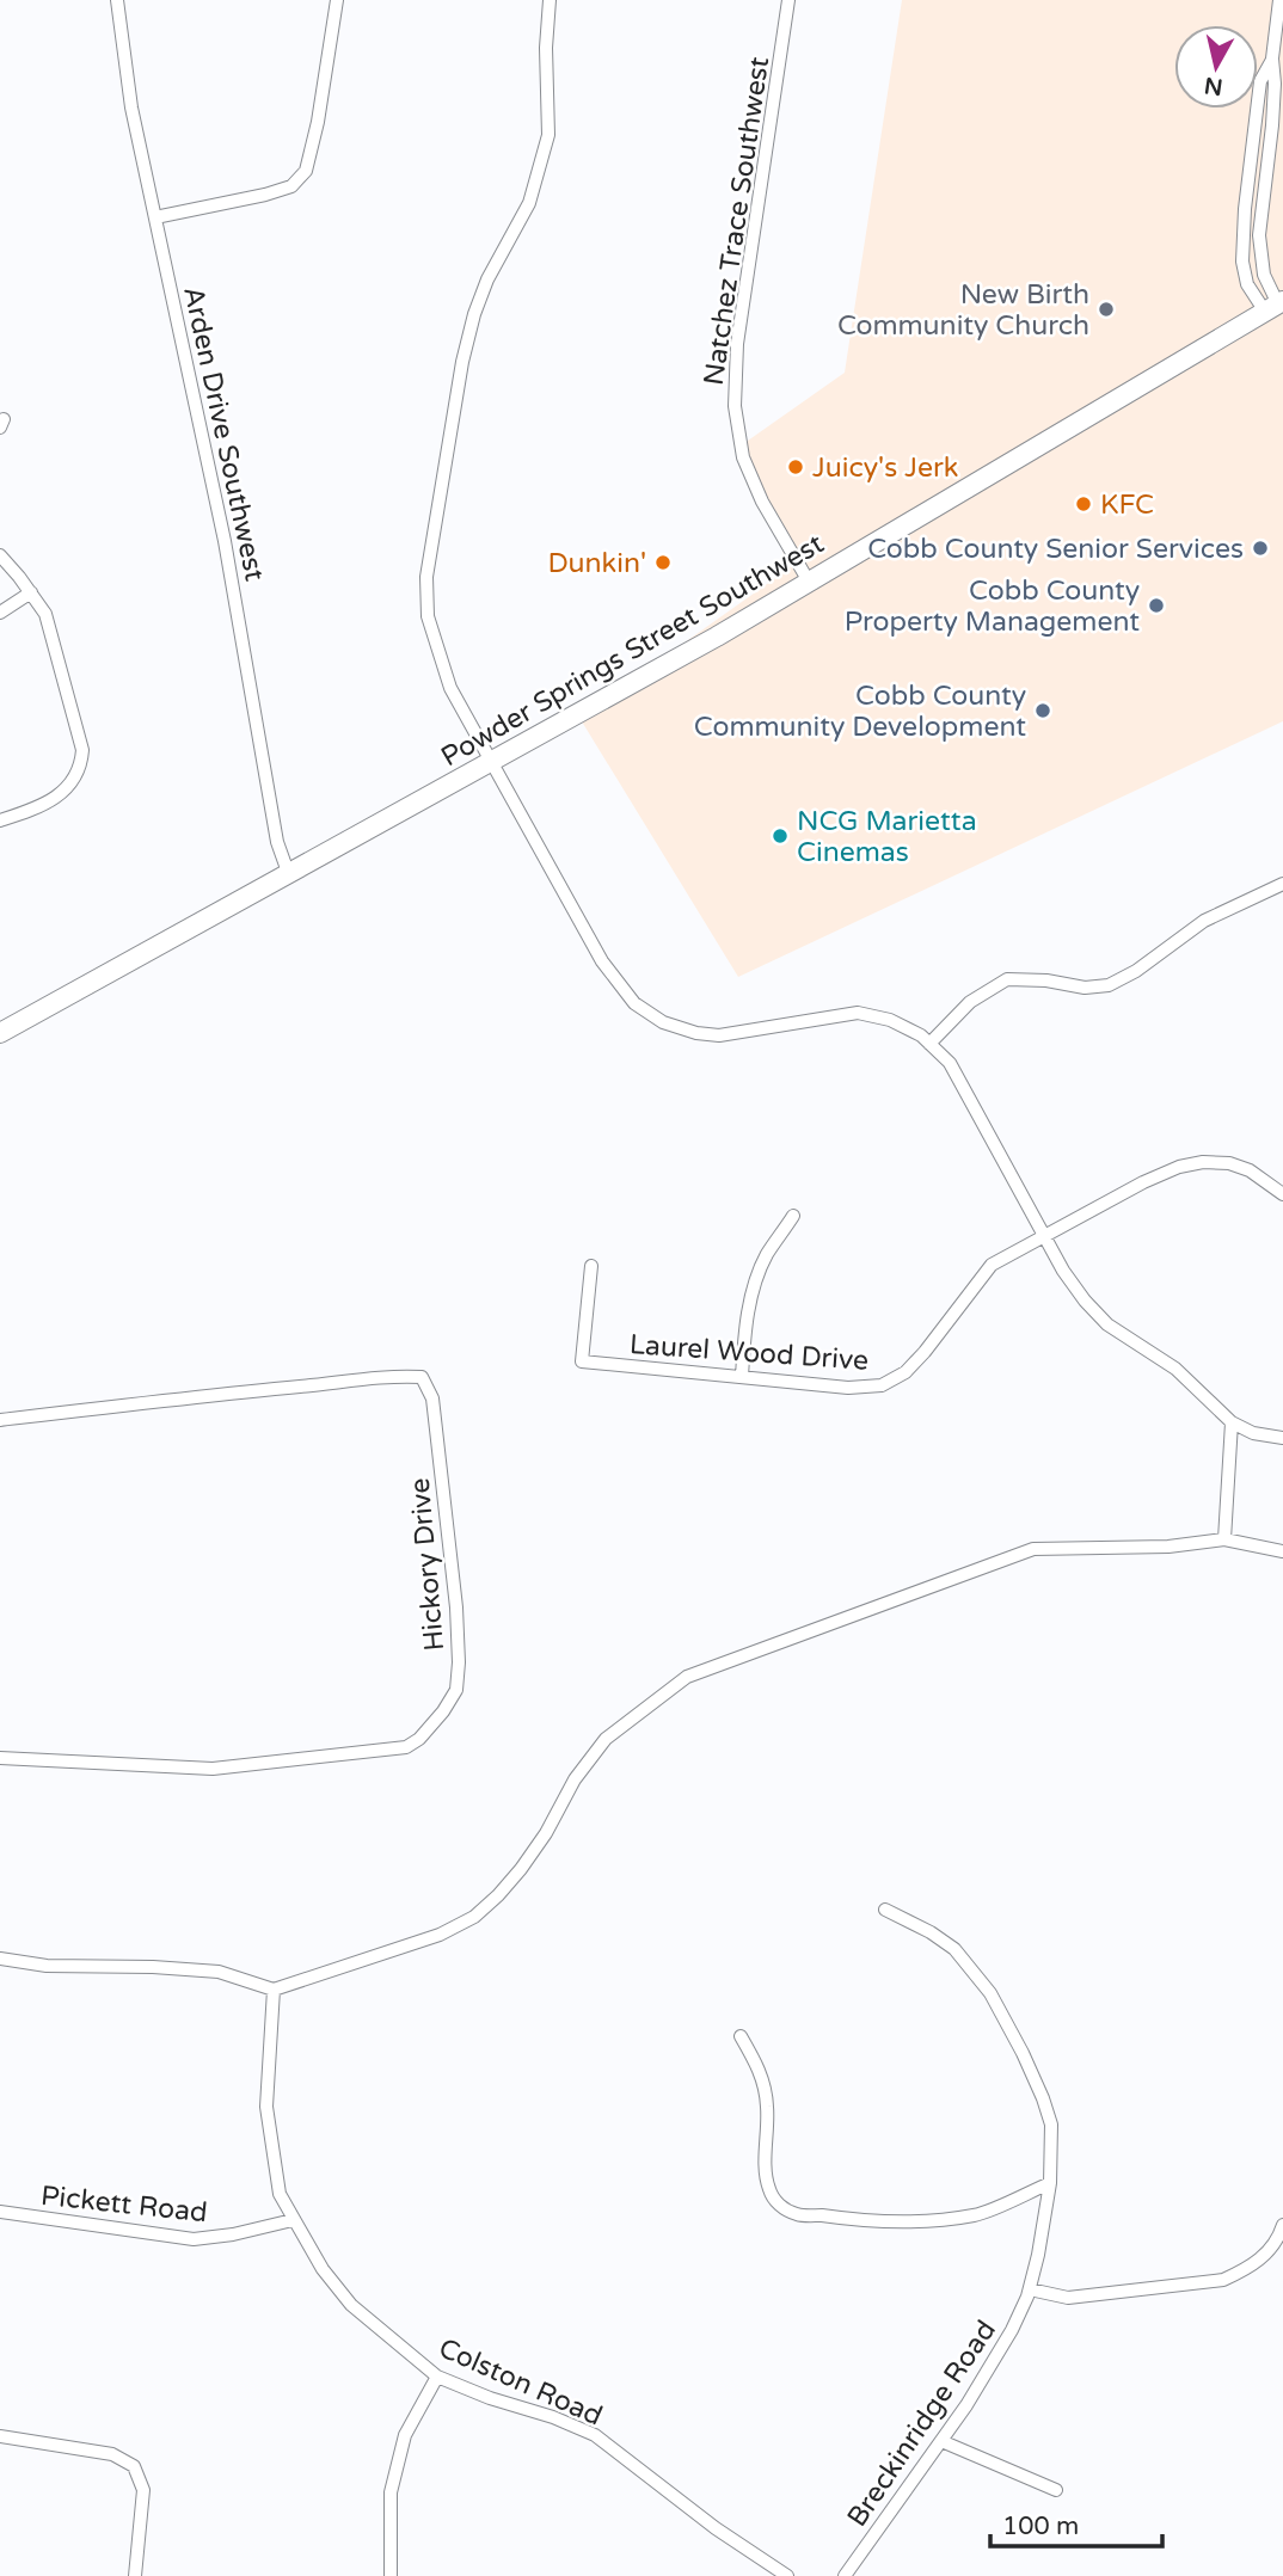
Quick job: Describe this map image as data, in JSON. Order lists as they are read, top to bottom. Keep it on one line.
{"streets":{"main road":["Powder Springs Street Southwest"],"street":["Natchez Trace Southwest","Arden Drive Southwest","Laurel Wood Drive","Hickory Drive","Pickett Road","Colston Road","Breckinridge Road"]},"crossings":[["Natchez Trace Southwest","Powder Springs Street Southwest"],["Arden Drive Southwest","Powder Springs Street Southwest"],["Pickett Road","Colston Road"]],"places":["New Birth Community Church","Juicy's Jerk","KFC","Cobb County Senior Services","Dunkin'","Cobb County Property Management","Cobb County Community Development","NCG Marietta Cinemas"],"scale_bar":"100 m","north":"bottom"}
